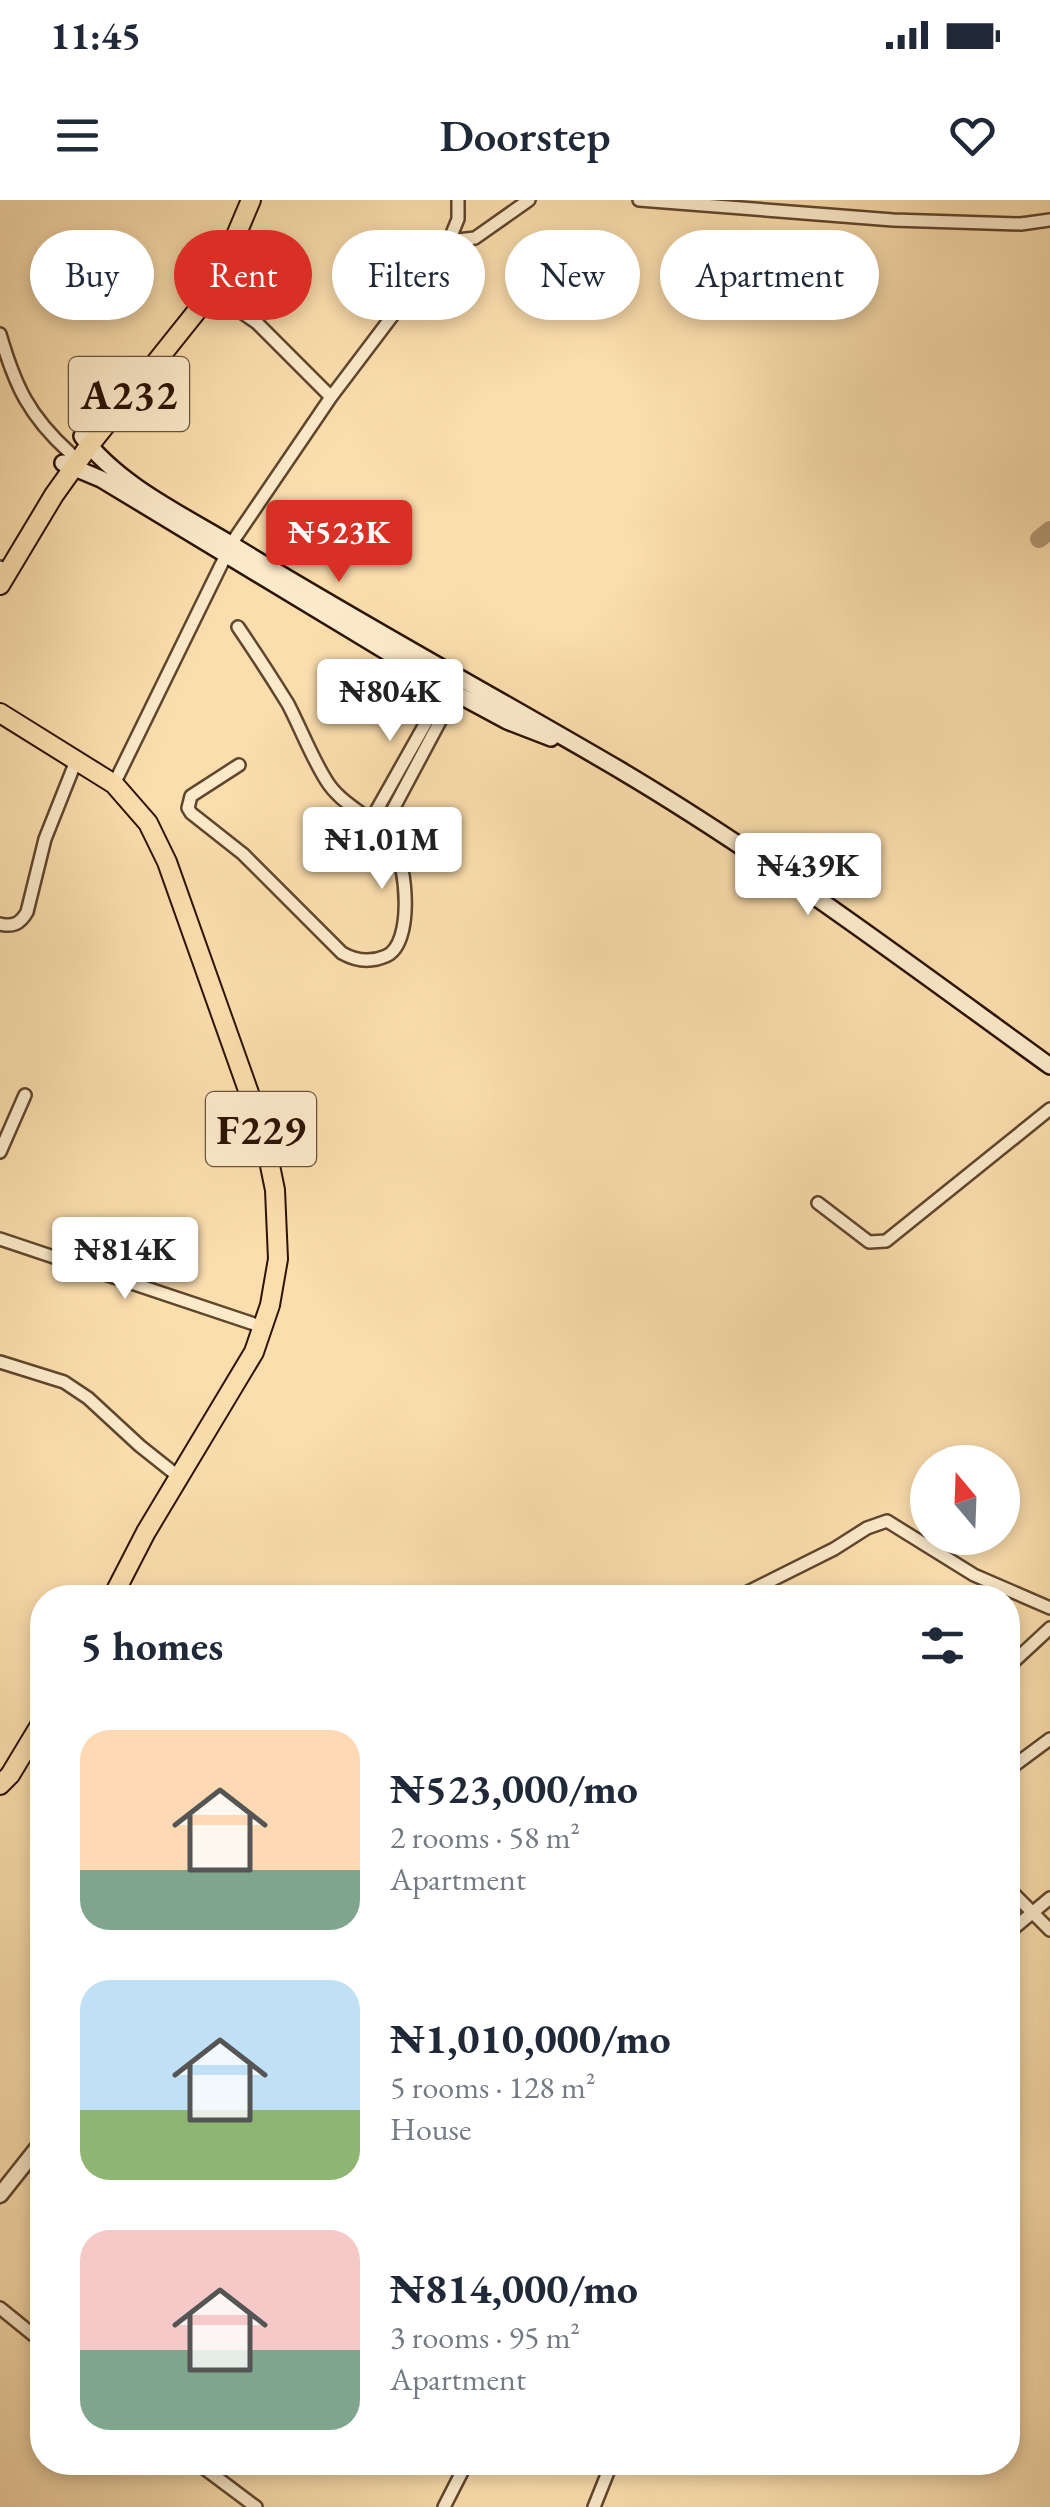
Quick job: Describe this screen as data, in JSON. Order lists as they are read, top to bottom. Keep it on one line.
{"streets":{"main road":["A232","F229"]},"north":"top","page":{"status":"11:45","header":"Doorstep","chip":["Buy","Rent","Filters","New","Apartment"],"price":["₦523K","₦804K","₦1.01M","₦439K","₦814K"],"heading":"5 homes","list":[{"name":"₦523,000/mo","note":"2 rooms · 58 m² · Apartment"},{"name":"₦1,010,000/mo","note":"5 rooms · 128 m² · House"},{"name":"₦814,000/mo","note":"3 rooms · 95 m² · Apartment"}]}}
